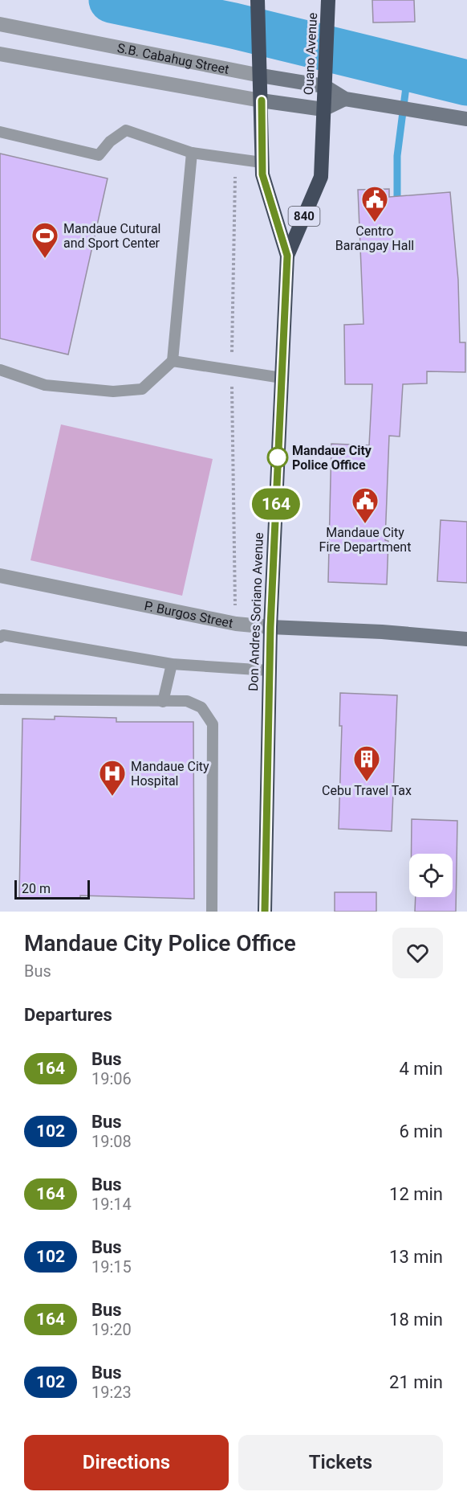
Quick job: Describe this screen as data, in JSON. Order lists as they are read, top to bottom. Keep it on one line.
{"streets":{"highway":["Ouano Avenue","840","Don Andres Soriano Avenue"],"street":["S.B. Cabahug Street","P. Burgos Street"]},"crossings":[["Ouano Avenue","S.B. Cabahug Street"],["Ouano Avenue","Don Andres Soriano Avenue"],["S.B. Cabahug Street","840"],["S.B. Cabahug Street","Don Andres Soriano Avenue"],["840","Don Andres Soriano Avenue"],["Don Andres Soriano Avenue","P. Burgos Street"]],"places":{"public building":["Centro Barangay Hall","Mandaue City Fire Department"],"sports":["Mandaue Cutural and Sport Center"],"other":["Mandaue City Police Office"],"building":["Cebu Travel Tax"],"hospital":["Mandaue City Hospital"]},"lines":["bus line 164"],"scale_bar":"20 m","page":{"on_map":"164","scale":"20 m","heading":[["Mandaue City Police Office","Bus"],"Departures"],"list":[{"mark":"164","name":"Bus","note":"19:06","value":"4 min"},{"mark":"102","name":"Bus","note":"19:08","value":"6 min"},{"mark":"164","name":"Bus","note":"19:14","value":"12 min"},{"mark":"102","name":"Bus","note":"19:15","value":"13 min"},{"mark":"164","name":"Bus","note":"19:20","value":"18 min"},{"mark":"102","name":"Bus","note":"19:23","value":"21 min"}],"buttons":["Directions","Tickets"]}}
